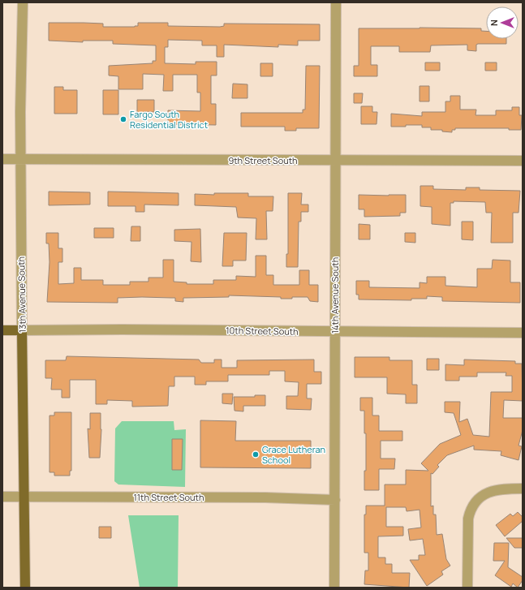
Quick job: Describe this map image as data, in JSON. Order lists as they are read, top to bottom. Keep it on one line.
{"streets":{"main road":["13th Avenue South","10th Street South"],"street":["9th Street South","14th Avenue South","11th Street South"]},"crossings":[["9th Street South","13th Avenue South"],["9th Street South","14th Avenue South"],["13th Avenue South","10th Street South"],["13th Avenue South","11th Street South"],["14th Avenue South","10th Street South"],["14th Avenue South","11th Street South"]],"places":["Fargo South Residential District","Grace Lutheran School"],"north":"left"}
